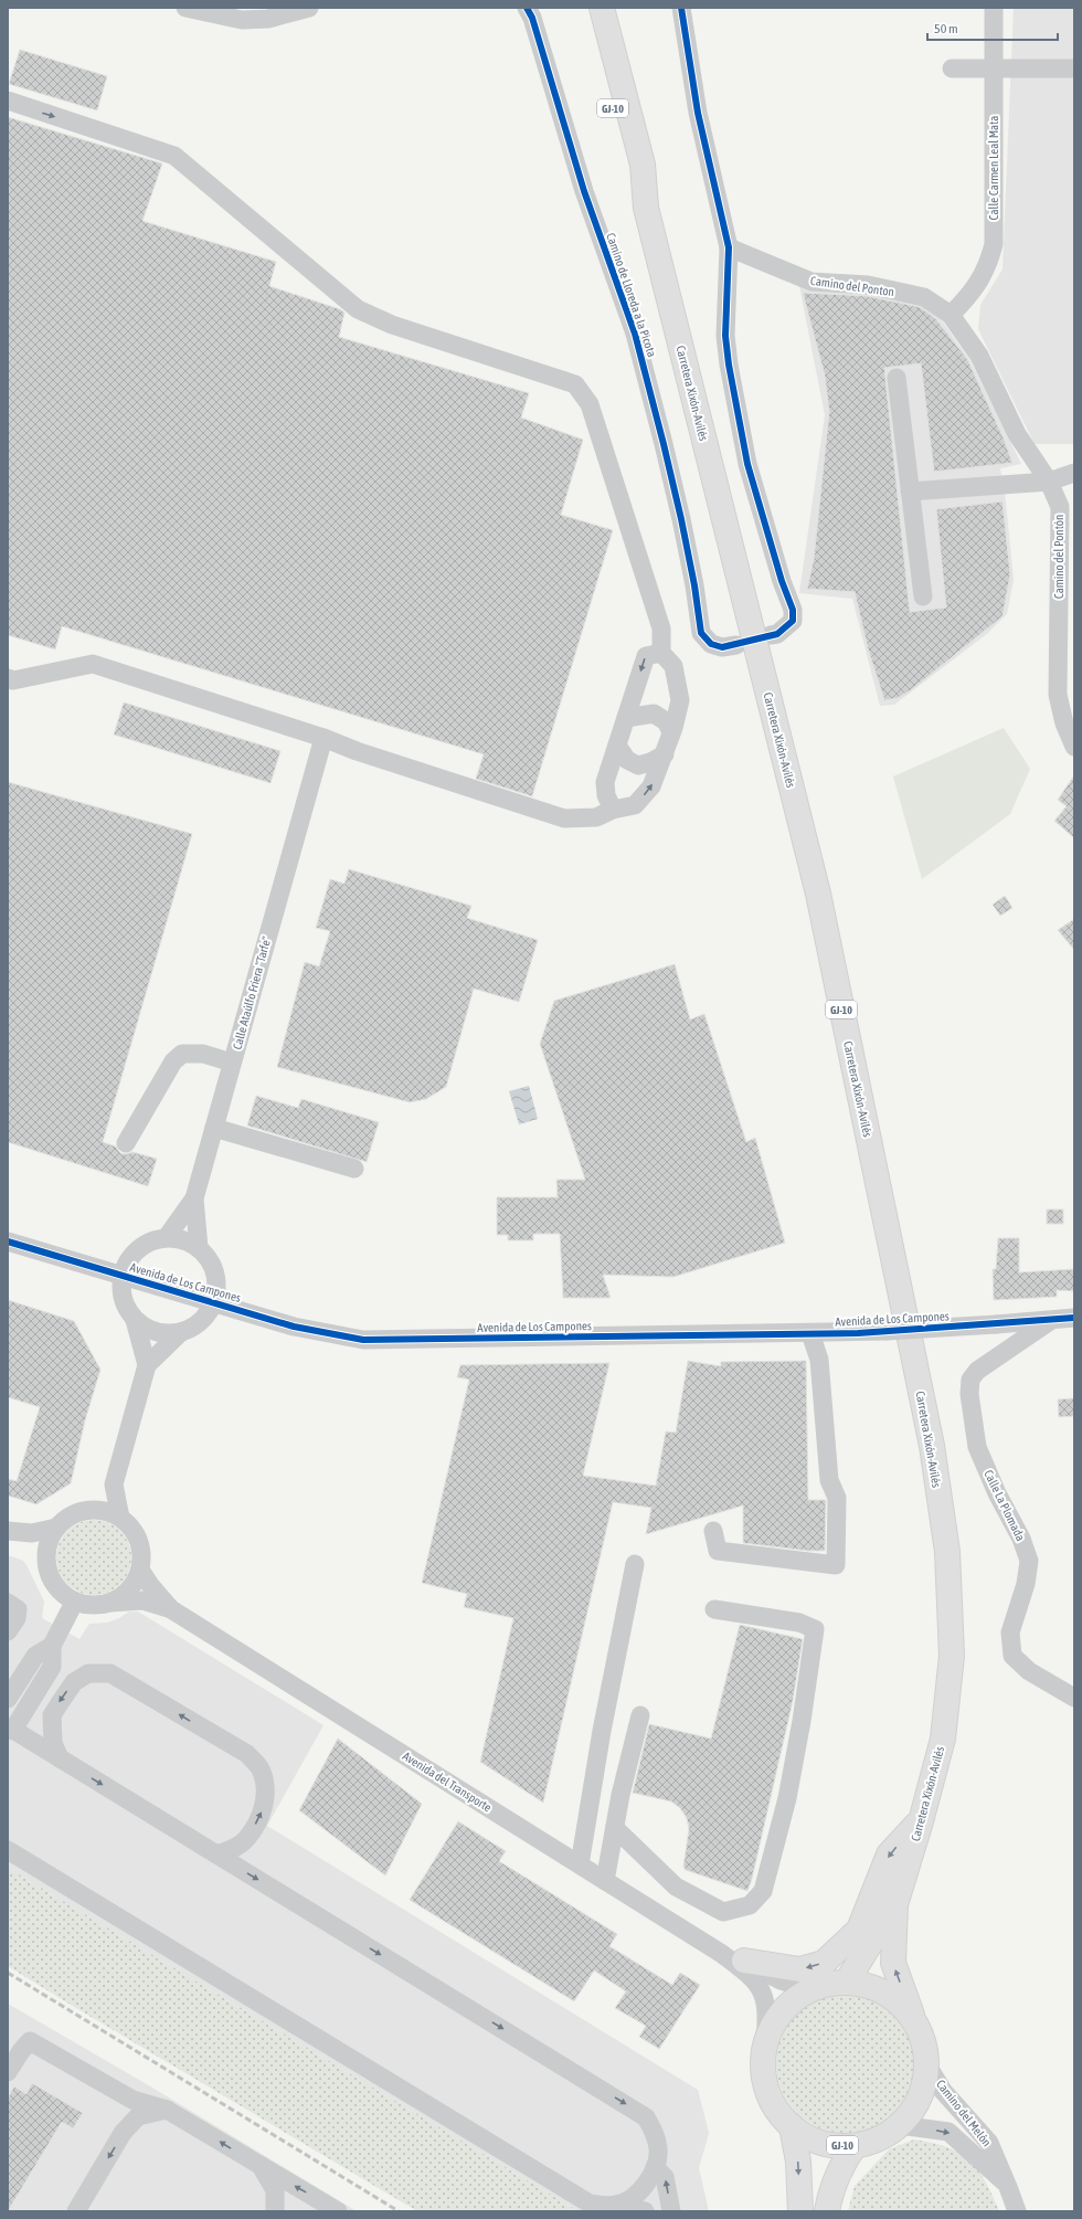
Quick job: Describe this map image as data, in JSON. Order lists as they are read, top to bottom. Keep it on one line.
{"streets":{"highway":["GJ-10","Carretera Xixón-Avilés"],"street":["Calle Carmen Leal Mata","Camino del Ponton","Camino de Lloreda a la Picota","Camino del Pontón","Calle Ataúlfo Friera \"Tarfe\"","Avenida de Los Campones","Calle La Plomada","Avenida del Transporte","Camino del Melón"]},"crossings":[["GJ-10","Carretera Xixón-Avilés"],["GJ-10","Camino del Melón"],["Calle Carmen Leal Mata","Camino del Ponton"],["Calle Carmen Leal Mata","Camino del Pontón"],["Camino del Ponton","Camino del Pontón"],["Avenida de Los Campones","Calle La Plomada"]],"one_way":["Camino del Melón"],"scale_bar":"50 m"}
